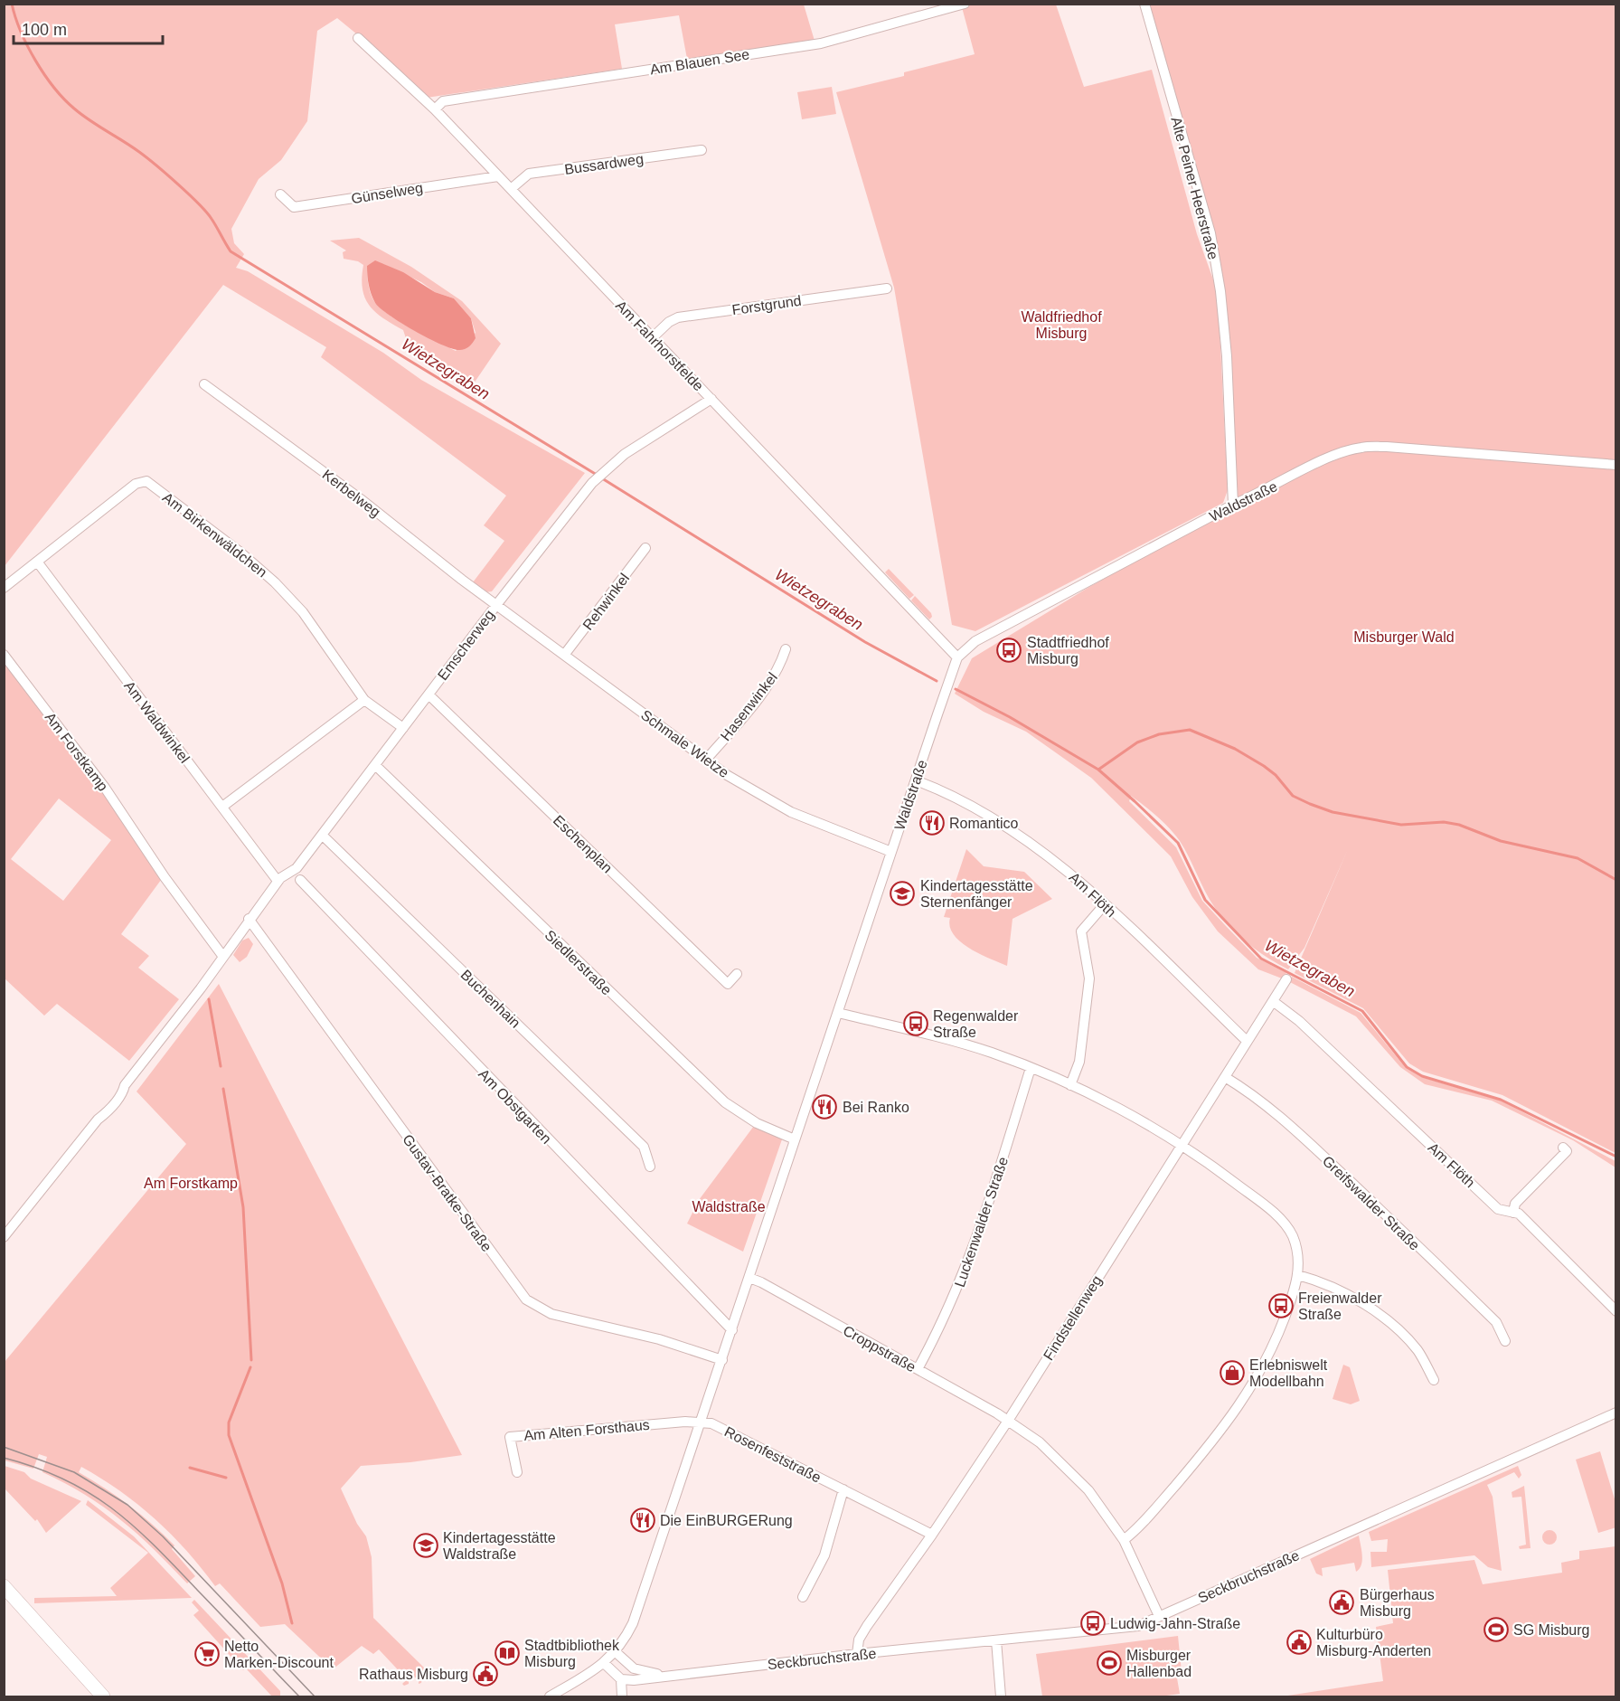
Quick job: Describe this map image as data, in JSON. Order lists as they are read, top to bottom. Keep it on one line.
{"streets":{"street":["Am Blauen See","Bussardweg","Alte Peiner Heerstraße","Günselweg","Forstgrund","Am Fahrhorstfelde","Kerbelweg","Waldstraße","Am Birkenwäldchen","Rehwinkel","Emscherweg","Hasenwinkel","Am Waldwinkel","Schmale Wietze","Am Forstkamp","Eschenplan","Am Flöth","Siedlerstraße","Buchenhain","Am Obstgarten","Gustav-Bratke-Straße","Greifswalder Straße","Luckenwalder Straße","Findstellenweg","Croppstraße","Am Alten Forsthaus","Rosenfeststraße","Seckbruchstraße"]},"crossings":[["Am Blauen See","Am Fahrhorstfelde"],["Bussardweg","Am Fahrhorstfelde"],["Alte Peiner Heerstraße","Waldstraße"],["Günselweg","Am Fahrhorstfelde"],["Forstgrund","Am Fahrhorstfelde"],["Am Fahrhorstfelde","Waldstraße"],["Am Fahrhorstfelde","Emscherweg"],["Kerbelweg","Emscherweg"],["Kerbelweg","Schmale Wietze"],["Waldstraße","Schmale Wietze"],["Waldstraße","Am Flöth"],["Waldstraße","Siedlerstraße"],["Waldstraße","Am Obstgarten"],["Waldstraße","Gustav-Bratke-Straße"],["Waldstraße","Croppstraße"],["Waldstraße","Am Alten Forsthaus"],["Waldstraße","Rosenfeststraße"],["Waldstraße","Seckbruchstraße"],["Am Birkenwäldchen","Emscherweg"],["Am Birkenwäldchen","Am Waldwinkel"],["Rehwinkel","Schmale Wietze"],["Emscherweg","Am Waldwinkel"],["Emscherweg","Schmale Wietze"],["Emscherweg","Eschenplan"],["Emscherweg","Siedlerstraße"],["Emscherweg","Buchenhain"],["Emscherweg","Gustav-Bratke-Straße"],["Hasenwinkel","Schmale Wietze"],["Am Flöth","Findstellenweg"],["Greifswalder Straße","Findstellenweg"],["Luckenwalder Straße","Croppstraße"],["Findstellenweg","Croppstraße"],["Findstellenweg","Rosenfeststraße"],["Findstellenweg","Seckbruchstraße"],["Croppstraße","Seckbruchstraße"],["Am Alten Forsthaus","Rosenfeststraße"]],"water":["Wietzegraben"],"parks":["Waldfriedhof Misburg","Misburger Wald","Am Forstkamp","Waldstraße"],"places":{"bus stop":["Stadtfriedhof Misburg","Regenwalder Straße","Freienwalder Straße","Ludwig-Jahn-Straße"],"restaurant":["Romantico","Bei Ranko","Die EinBURGERung"],"school or university":["Kindertagesstätte Sternenfänger","Kindertagesstätte Waldstraße"],"shop":["Erlebniswelt Modellbahn"],"public building":["Bürgerhaus Misburg","Kulturbüro Misburg-Anderten","Rathaus Misburg"],"sports":["SG Misburg","Misburger Hallenbad"],"library":["Stadtbibliothek Misburg"],"supermarket":["Netto Marken-Discount"]},"scale_bar":"100 m"}
